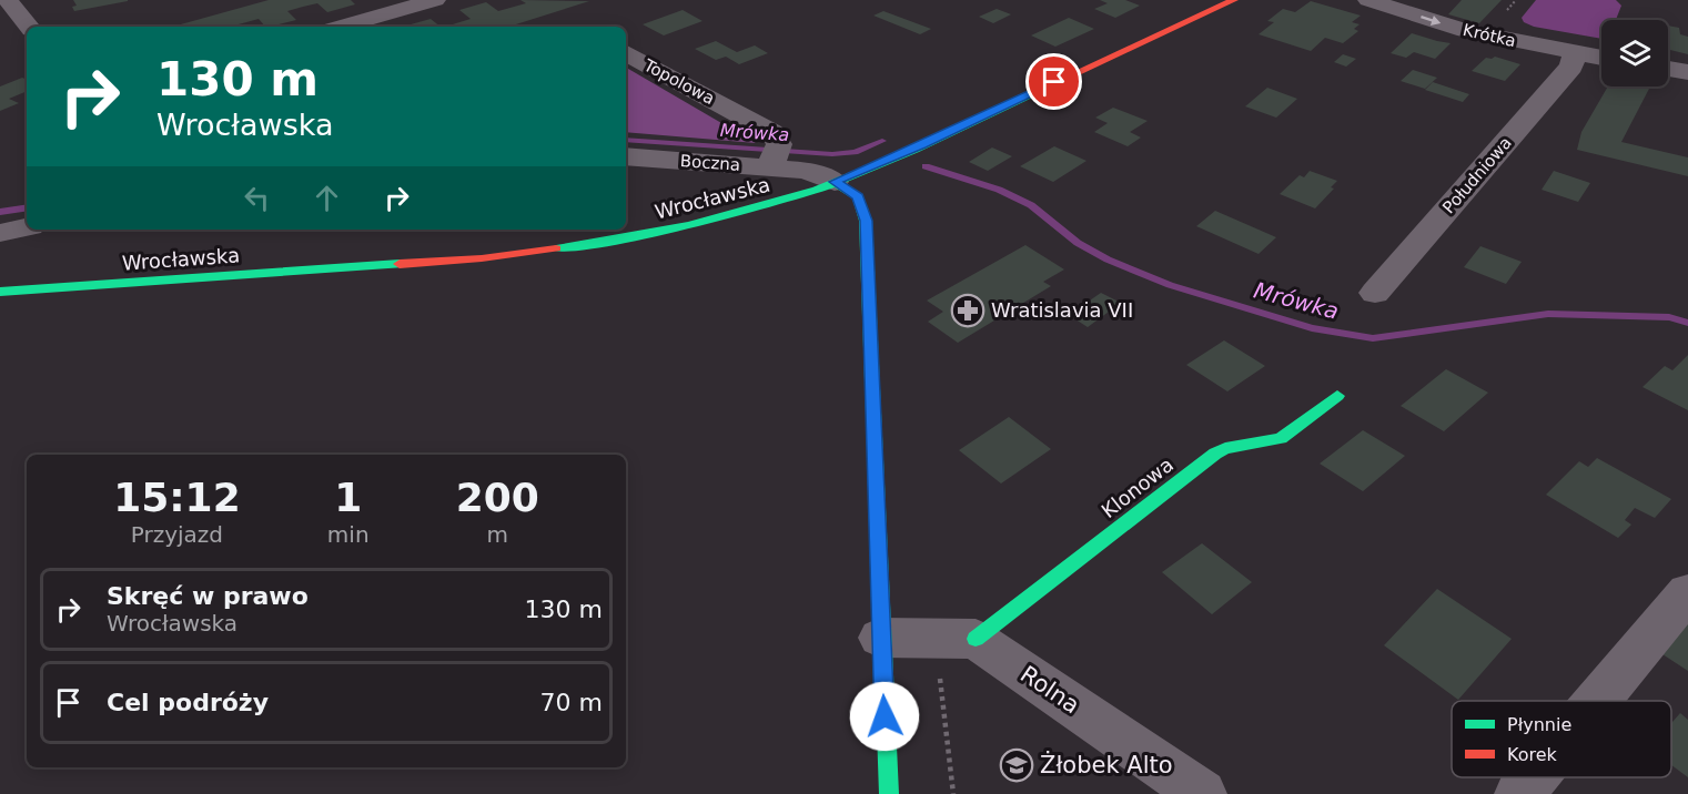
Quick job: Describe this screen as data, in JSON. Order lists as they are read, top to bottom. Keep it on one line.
{"streets":{"street":["Krótka","Topolowa","Boczna","Południowa","Wrocławska","Klonowa","Rolna"]},"crossings":[["Krótka","Południowa"],["Topolowa","Boczna"],["Boczna","Wrocławska"],["Klonowa","Rolna"]],"one_way":["Krótka"],"water":["Mrówka"],"places":{"pharmacy":["Wratislavia VII"],"school or university":["Żłobek Alto"]},"legend":["Płynnie","Korek"],"page":{"turn":["130 m","Wrocławska"],"eta":["15:12","Przyjazd","1","min","200","m"],"list":[{"name":"Skręć w prawo","note":"Wrocławska","value":"130 m"},{"name":"Cel podróży","value":"70 m"}]}}
